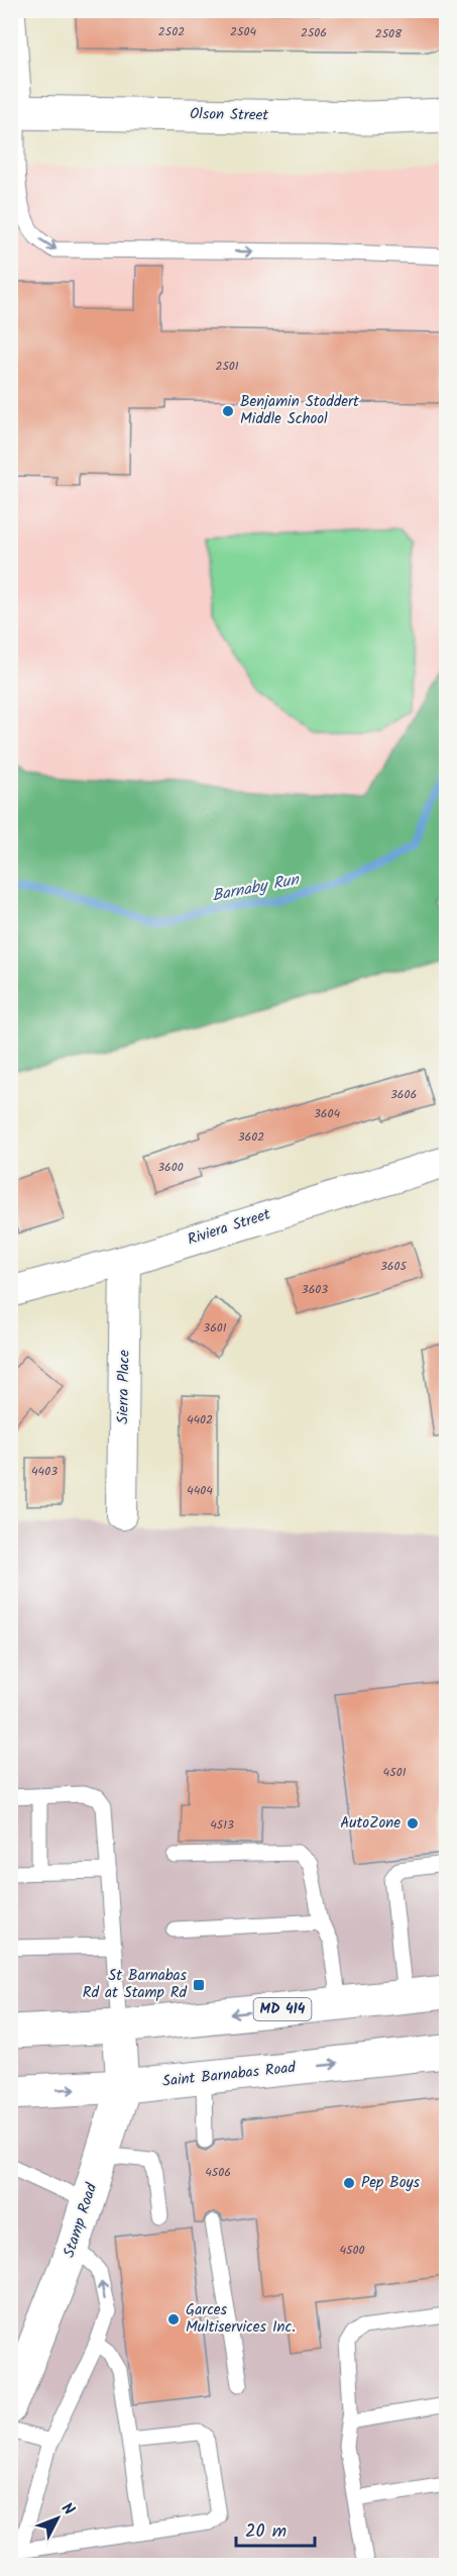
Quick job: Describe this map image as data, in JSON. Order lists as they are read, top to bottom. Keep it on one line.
{"streets":{"main road":["Olson Street","MD 414","Saint Barnabas Road","Stamp Road"],"street":["Riviera Street","Sierra Place"]},"crossings":[["Riviera Street","Sierra Place"],["MD 414","Stamp Road"],["Saint Barnabas Road","Stamp Road"]],"water":["Barnaby Run"],"places":{"other":["Benjamin Stoddert Middle School","AutoZone","Pep Boys","Garces Multiservices Inc."],"transit":["St Barnabas Rd at Stamp Rd"]},"house_numbers":["2502","2504","2506","2508","2501","3606","3604","3602","3600","3605","3603","3601","4402","4403","4404","4501","4513","4506","4500"],"scale_bar":"20 m","north":"top right"}
